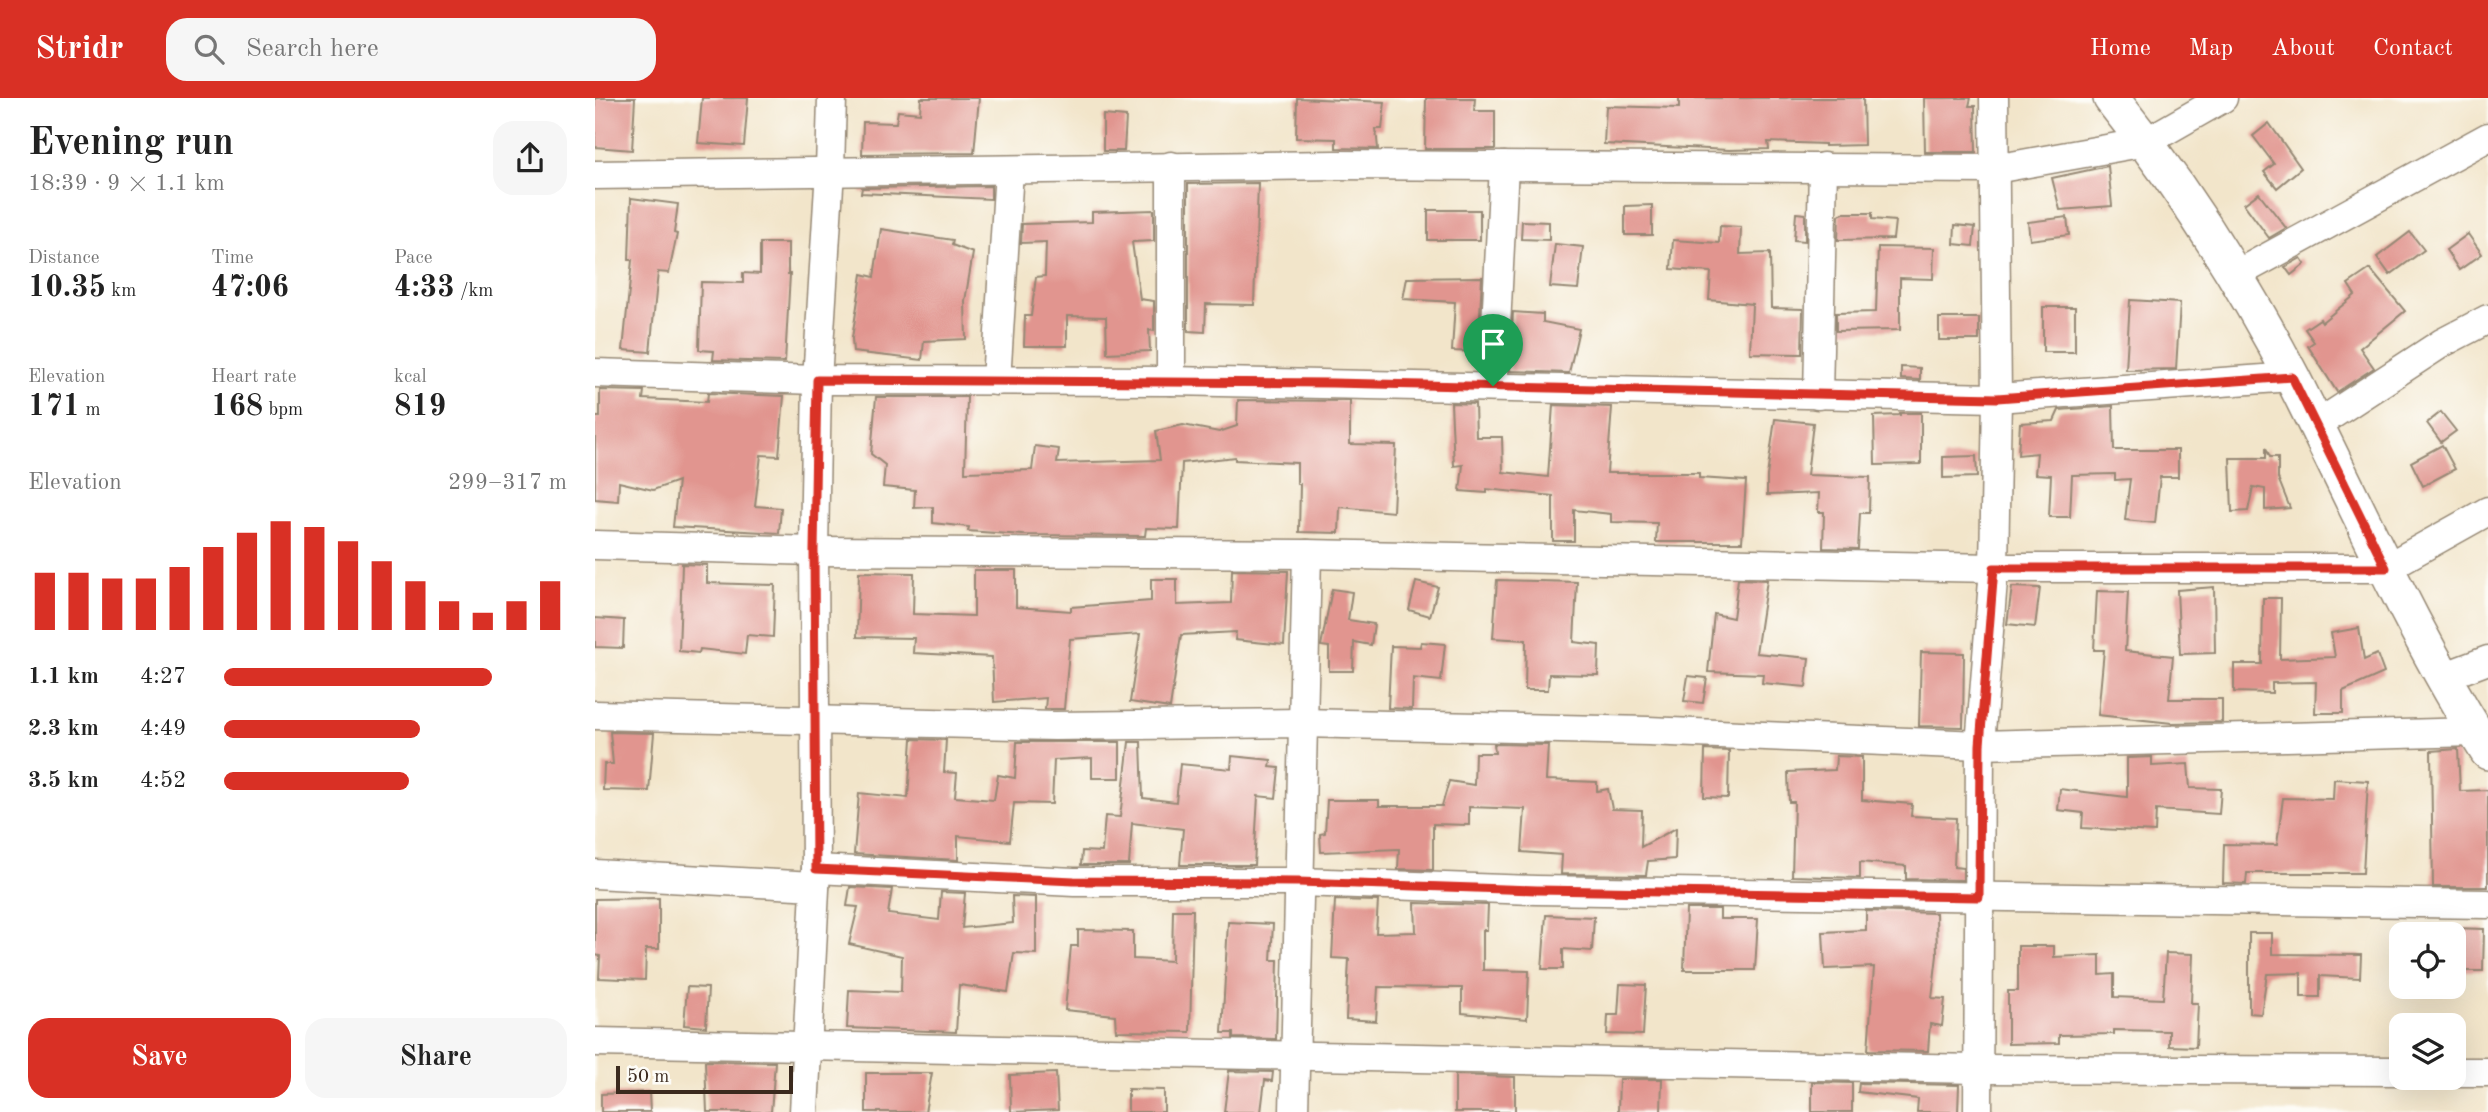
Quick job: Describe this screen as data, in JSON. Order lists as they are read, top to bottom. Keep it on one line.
{"scale_bar":"50 m","page":{"header":"Stridr","search":"Search here","nav":["Home","Map","About","Contact"],"heading":["Evening run","18:39 · 9 × 1.1 km"],"stats":[["Distance","10.35 km"],["Time","47:06"],["Pace","4:33 /km"],["Elevation","171 m"],["Heart rate","168 bpm"],["kcal","819"]],"chart":["Elevation","299–317 m"],"list":[{"name":"1.1 km","note":"4:27"},{"name":"2.3 km","note":"4:49"},{"name":"3.5 km","note":"4:52"}],"buttons":["Save","Share"],"scale":"50 m"}}
